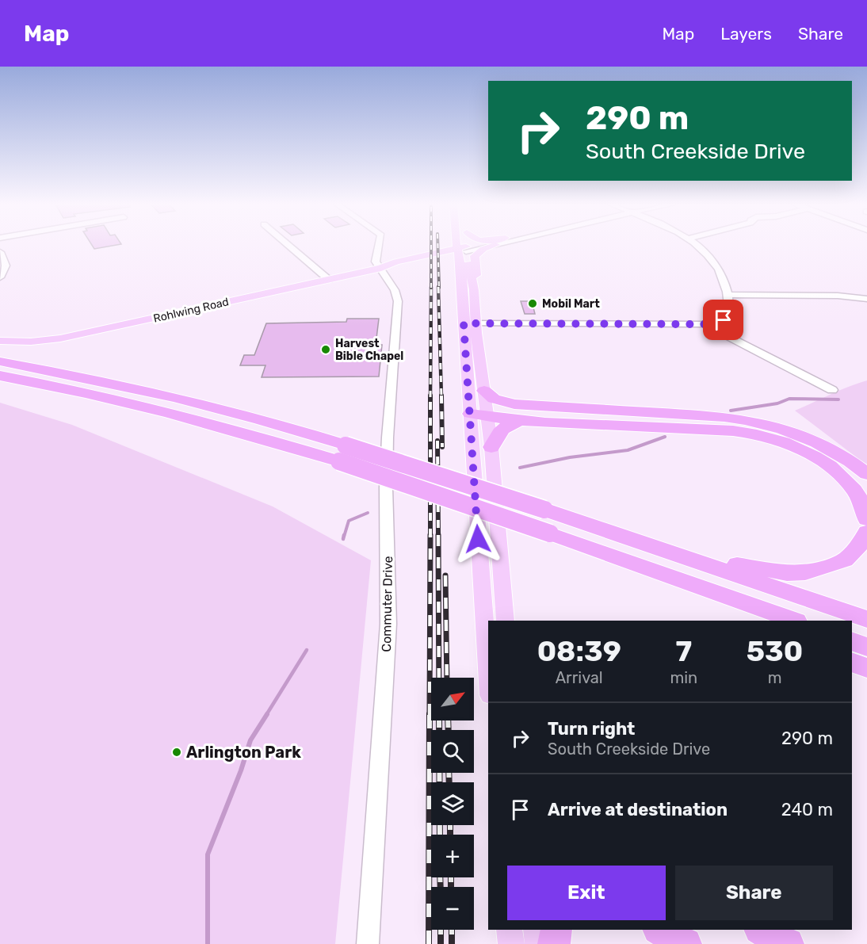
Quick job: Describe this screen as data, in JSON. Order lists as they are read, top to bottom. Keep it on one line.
{"streets":{"main road":["Rohlwing Road"],"street":["Commuter Drive"]},"crossings":[["Rohlwing Road","Commuter Drive"]],"places":["Mobil Mart","Harvest Bible Chapel","Arlington Park"],"north":"top right","page":{"header":"Map","nav":["Map","Layers","Share"],"turn":["290 m","South Creekside Drive"],"eta":["08:39","Arrival","7","min","530","m"],"map_buttons":["+","−"],"list":[{"name":"Turn right","note":"South Creekside Drive","value":"290 m"},{"name":"Arrive at destination","value":"240 m"}],"buttons":["Exit","Share"]}}
